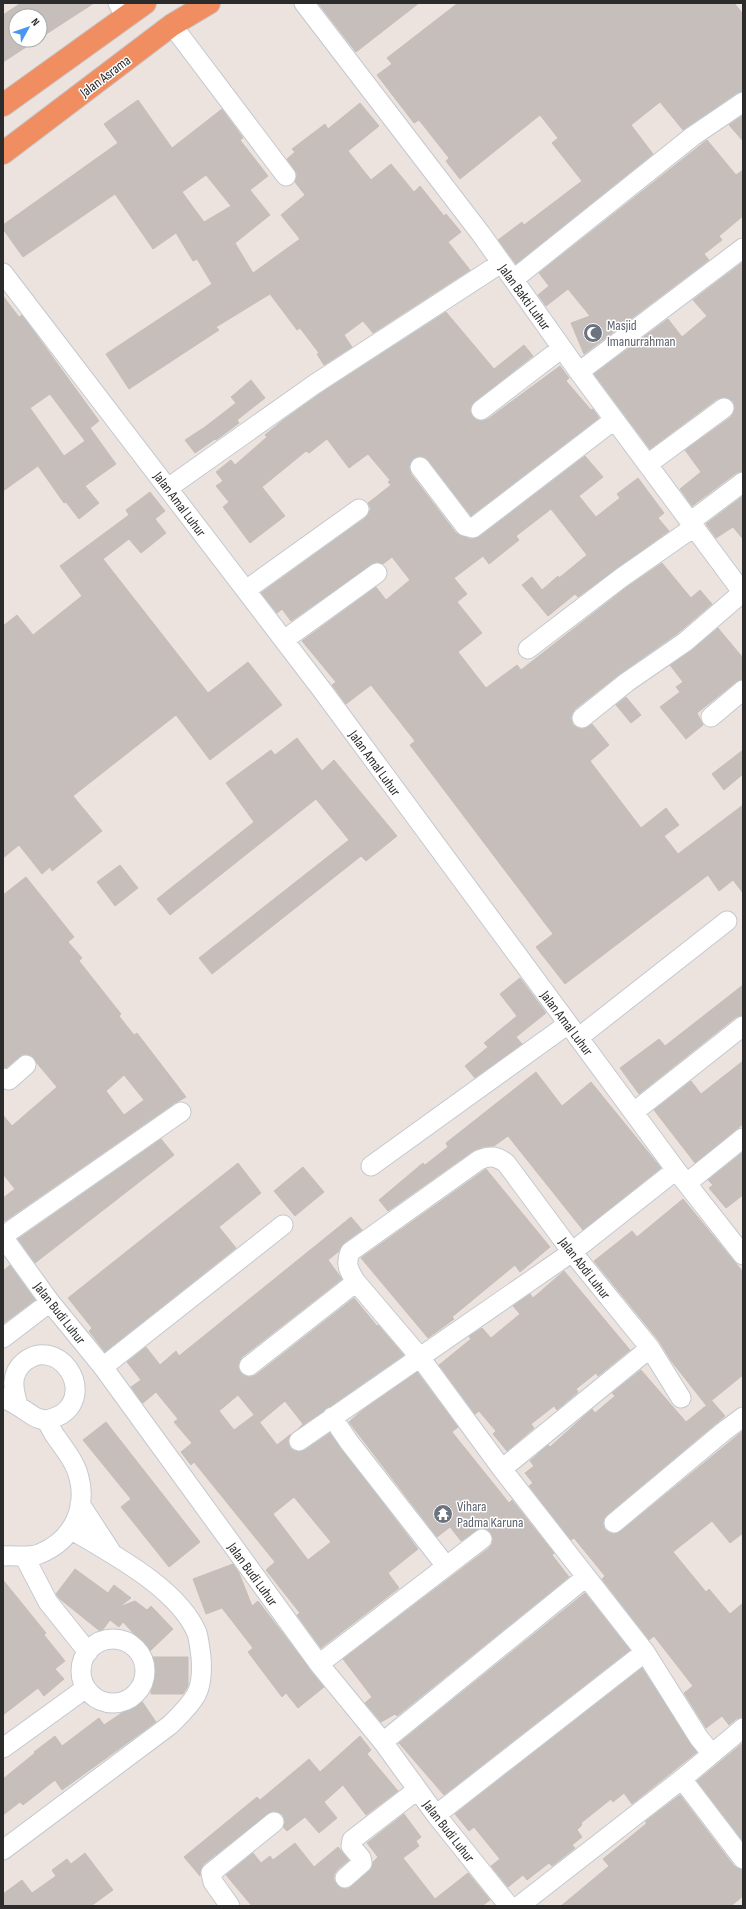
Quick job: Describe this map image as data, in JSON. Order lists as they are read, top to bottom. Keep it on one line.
{"streets":{"highway":["Jalan Asrama"],"street":["Jalan Bakti Luhur","Jalan Amal Luhur","Jalan Abdi Luhur","Jalan Budi Luhur"]},"places":{"mosque":["Masjid Imanurrahman"],"temple":["Vihara Padma Karuna"]},"north":"top right"}
